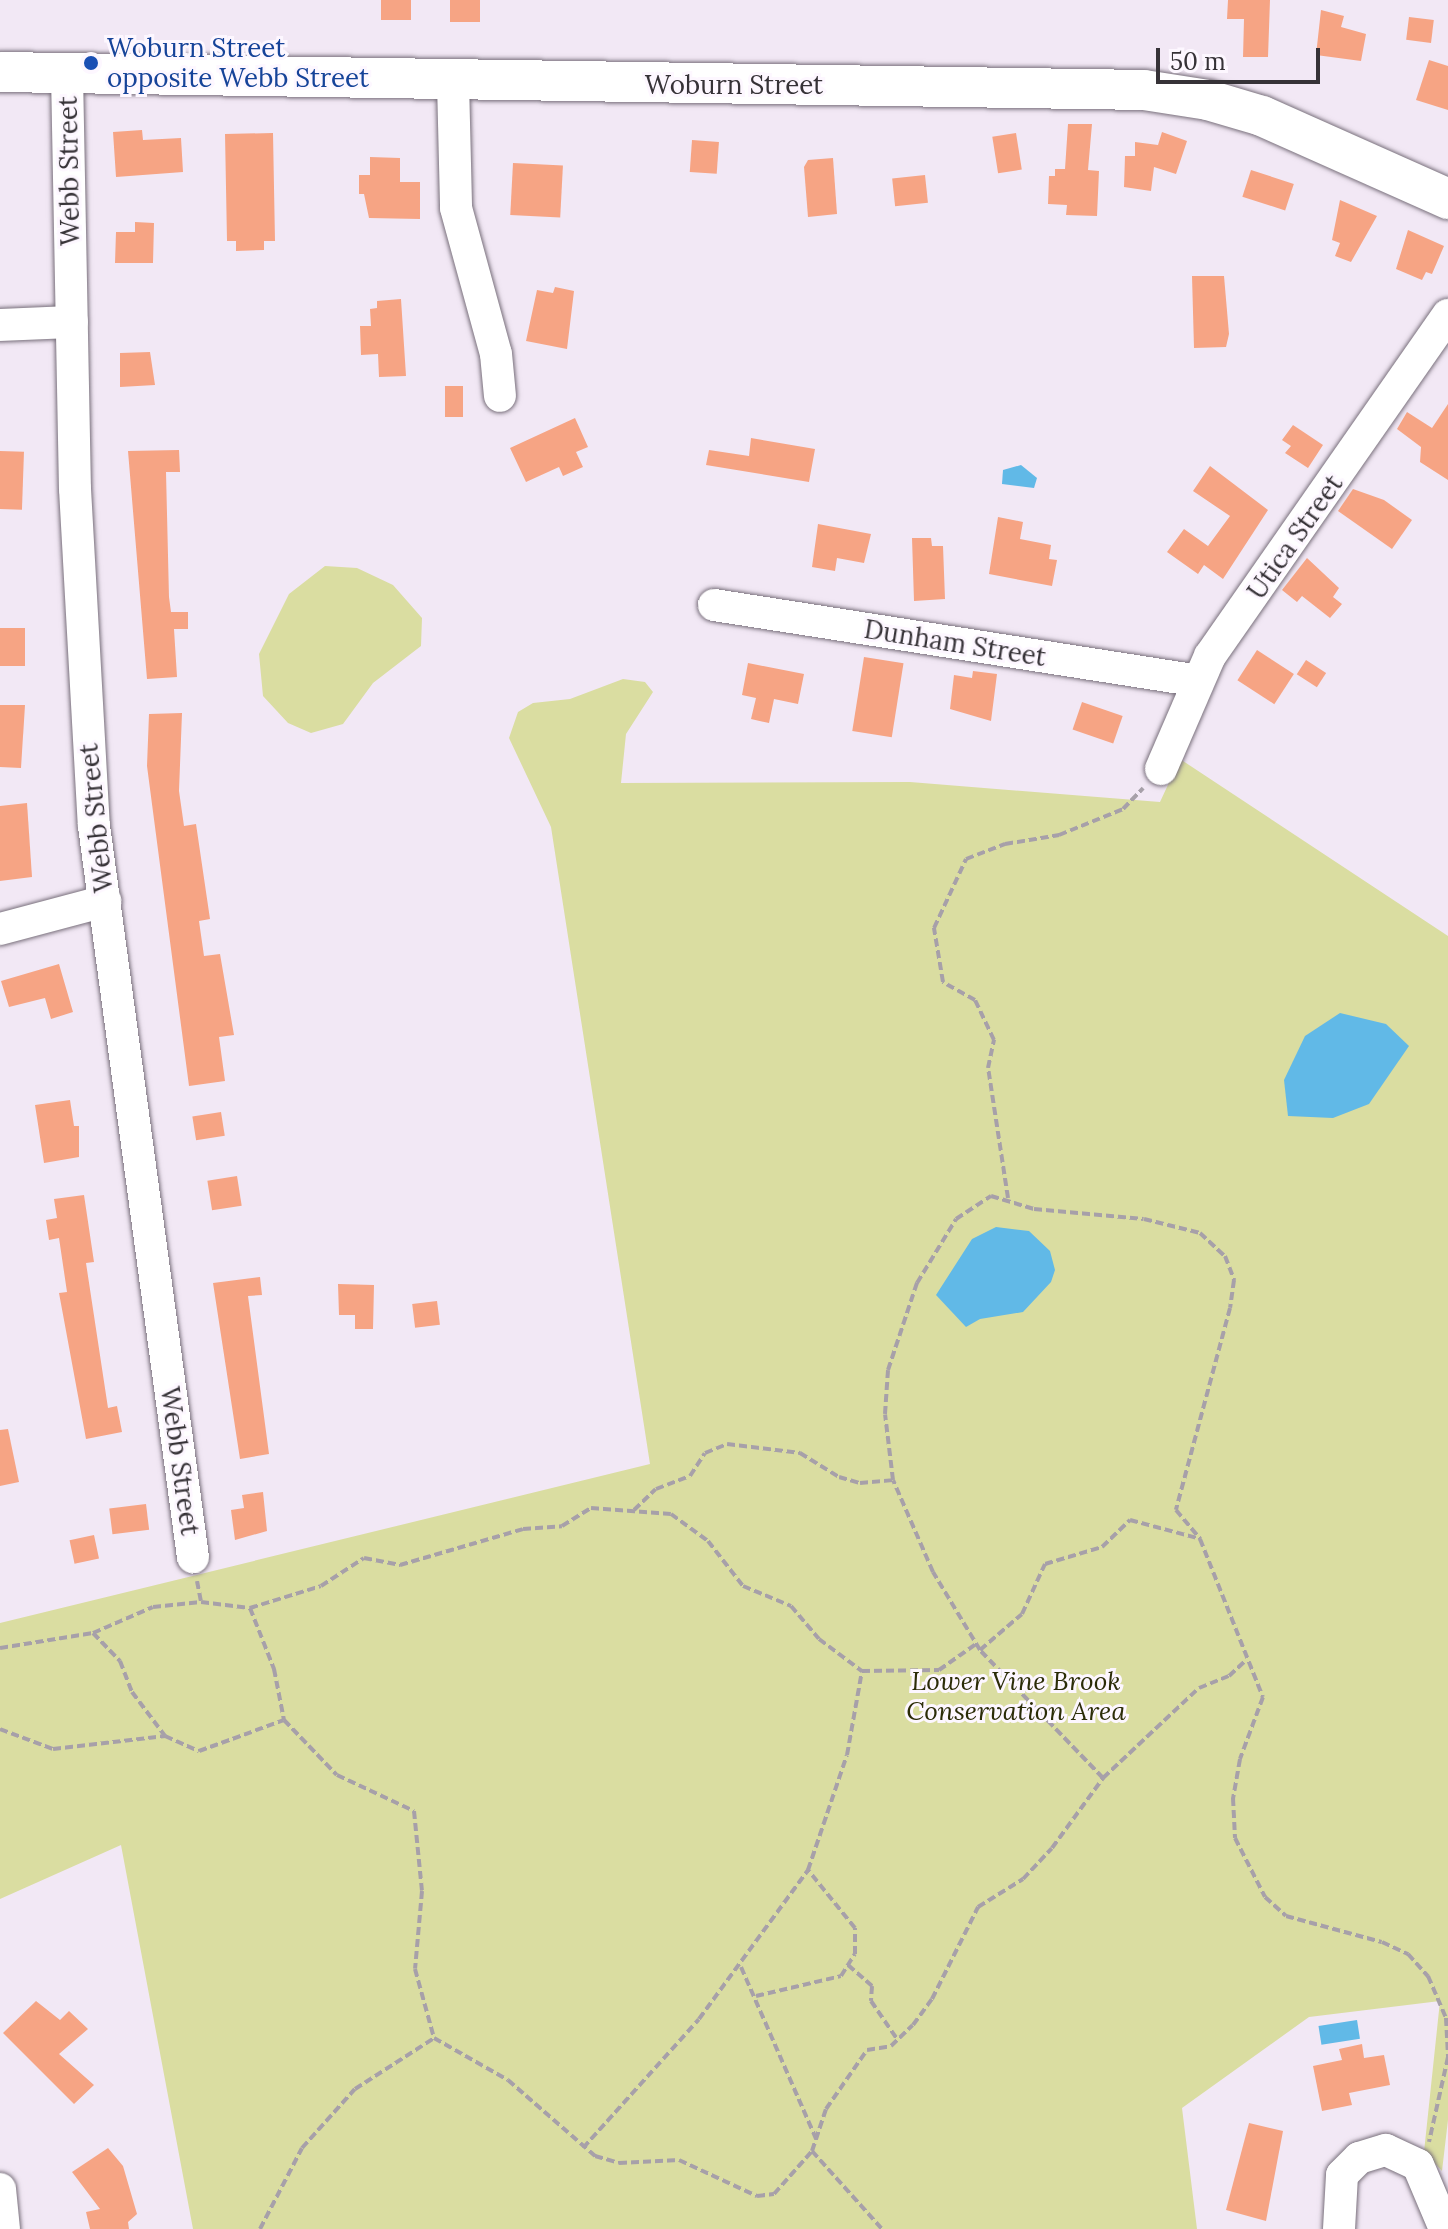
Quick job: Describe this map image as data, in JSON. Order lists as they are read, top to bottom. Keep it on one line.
{"streets":{"main road":["Woburn Street"],"street":["Webb Street","Utica Street","Dunham Street"]},"crossings":[["Woburn Street","Webb Street"],["Utica Street","Dunham Street"]],"parks":["Lower Vine Brook Conservation Area"],"places":["Woburn Street opposite Webb Street"],"scale_bar":"50 m"}
